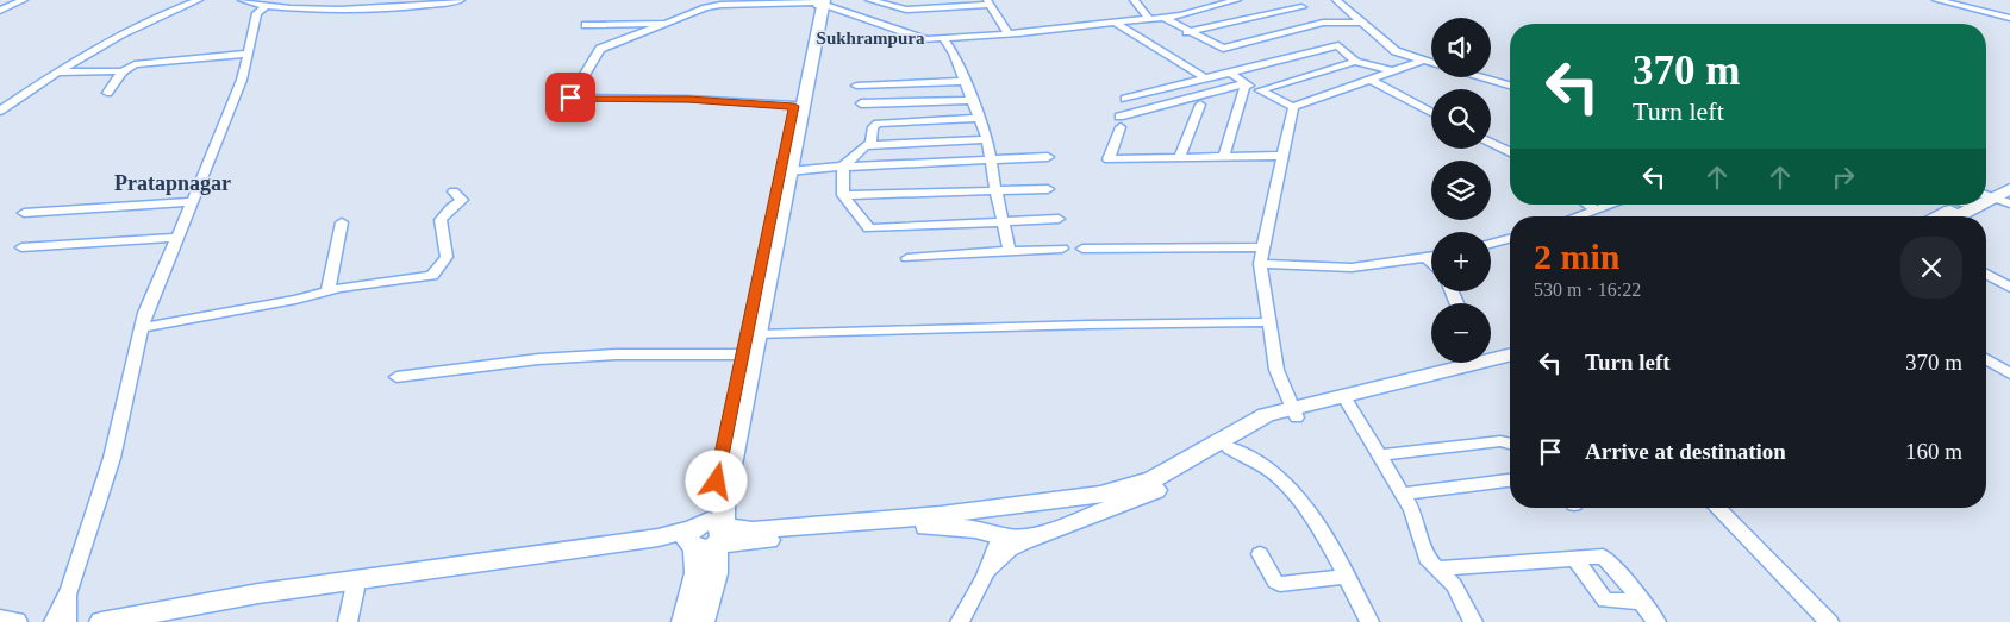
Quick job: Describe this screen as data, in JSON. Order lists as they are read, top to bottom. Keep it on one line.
{"districts":["Sukhrampura","Pratapnagar"],"page":{"map_buttons":["+","−"],"turn":["370 m","Turn left"],"heading":["2 min","530 m · 16:22"],"list":[{"name":"Turn left","value":"370 m"},{"name":"Arrive at destination","value":"160 m"}]}}
